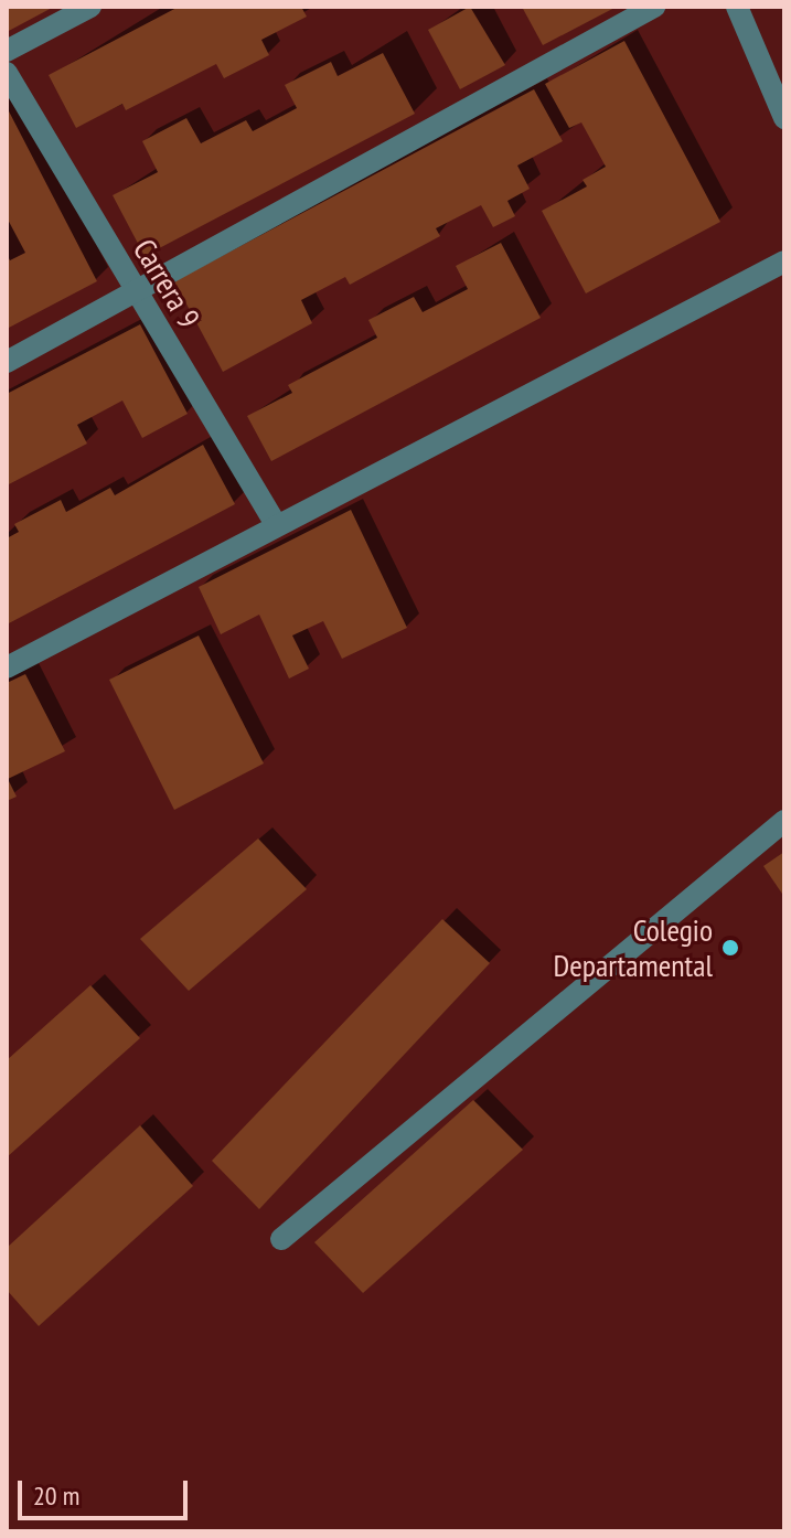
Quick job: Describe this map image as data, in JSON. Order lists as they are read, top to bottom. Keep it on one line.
{"streets":{"street":["Carrera 9"]},"places":["Colegio Departamental"],"scale_bar":"20 m"}
